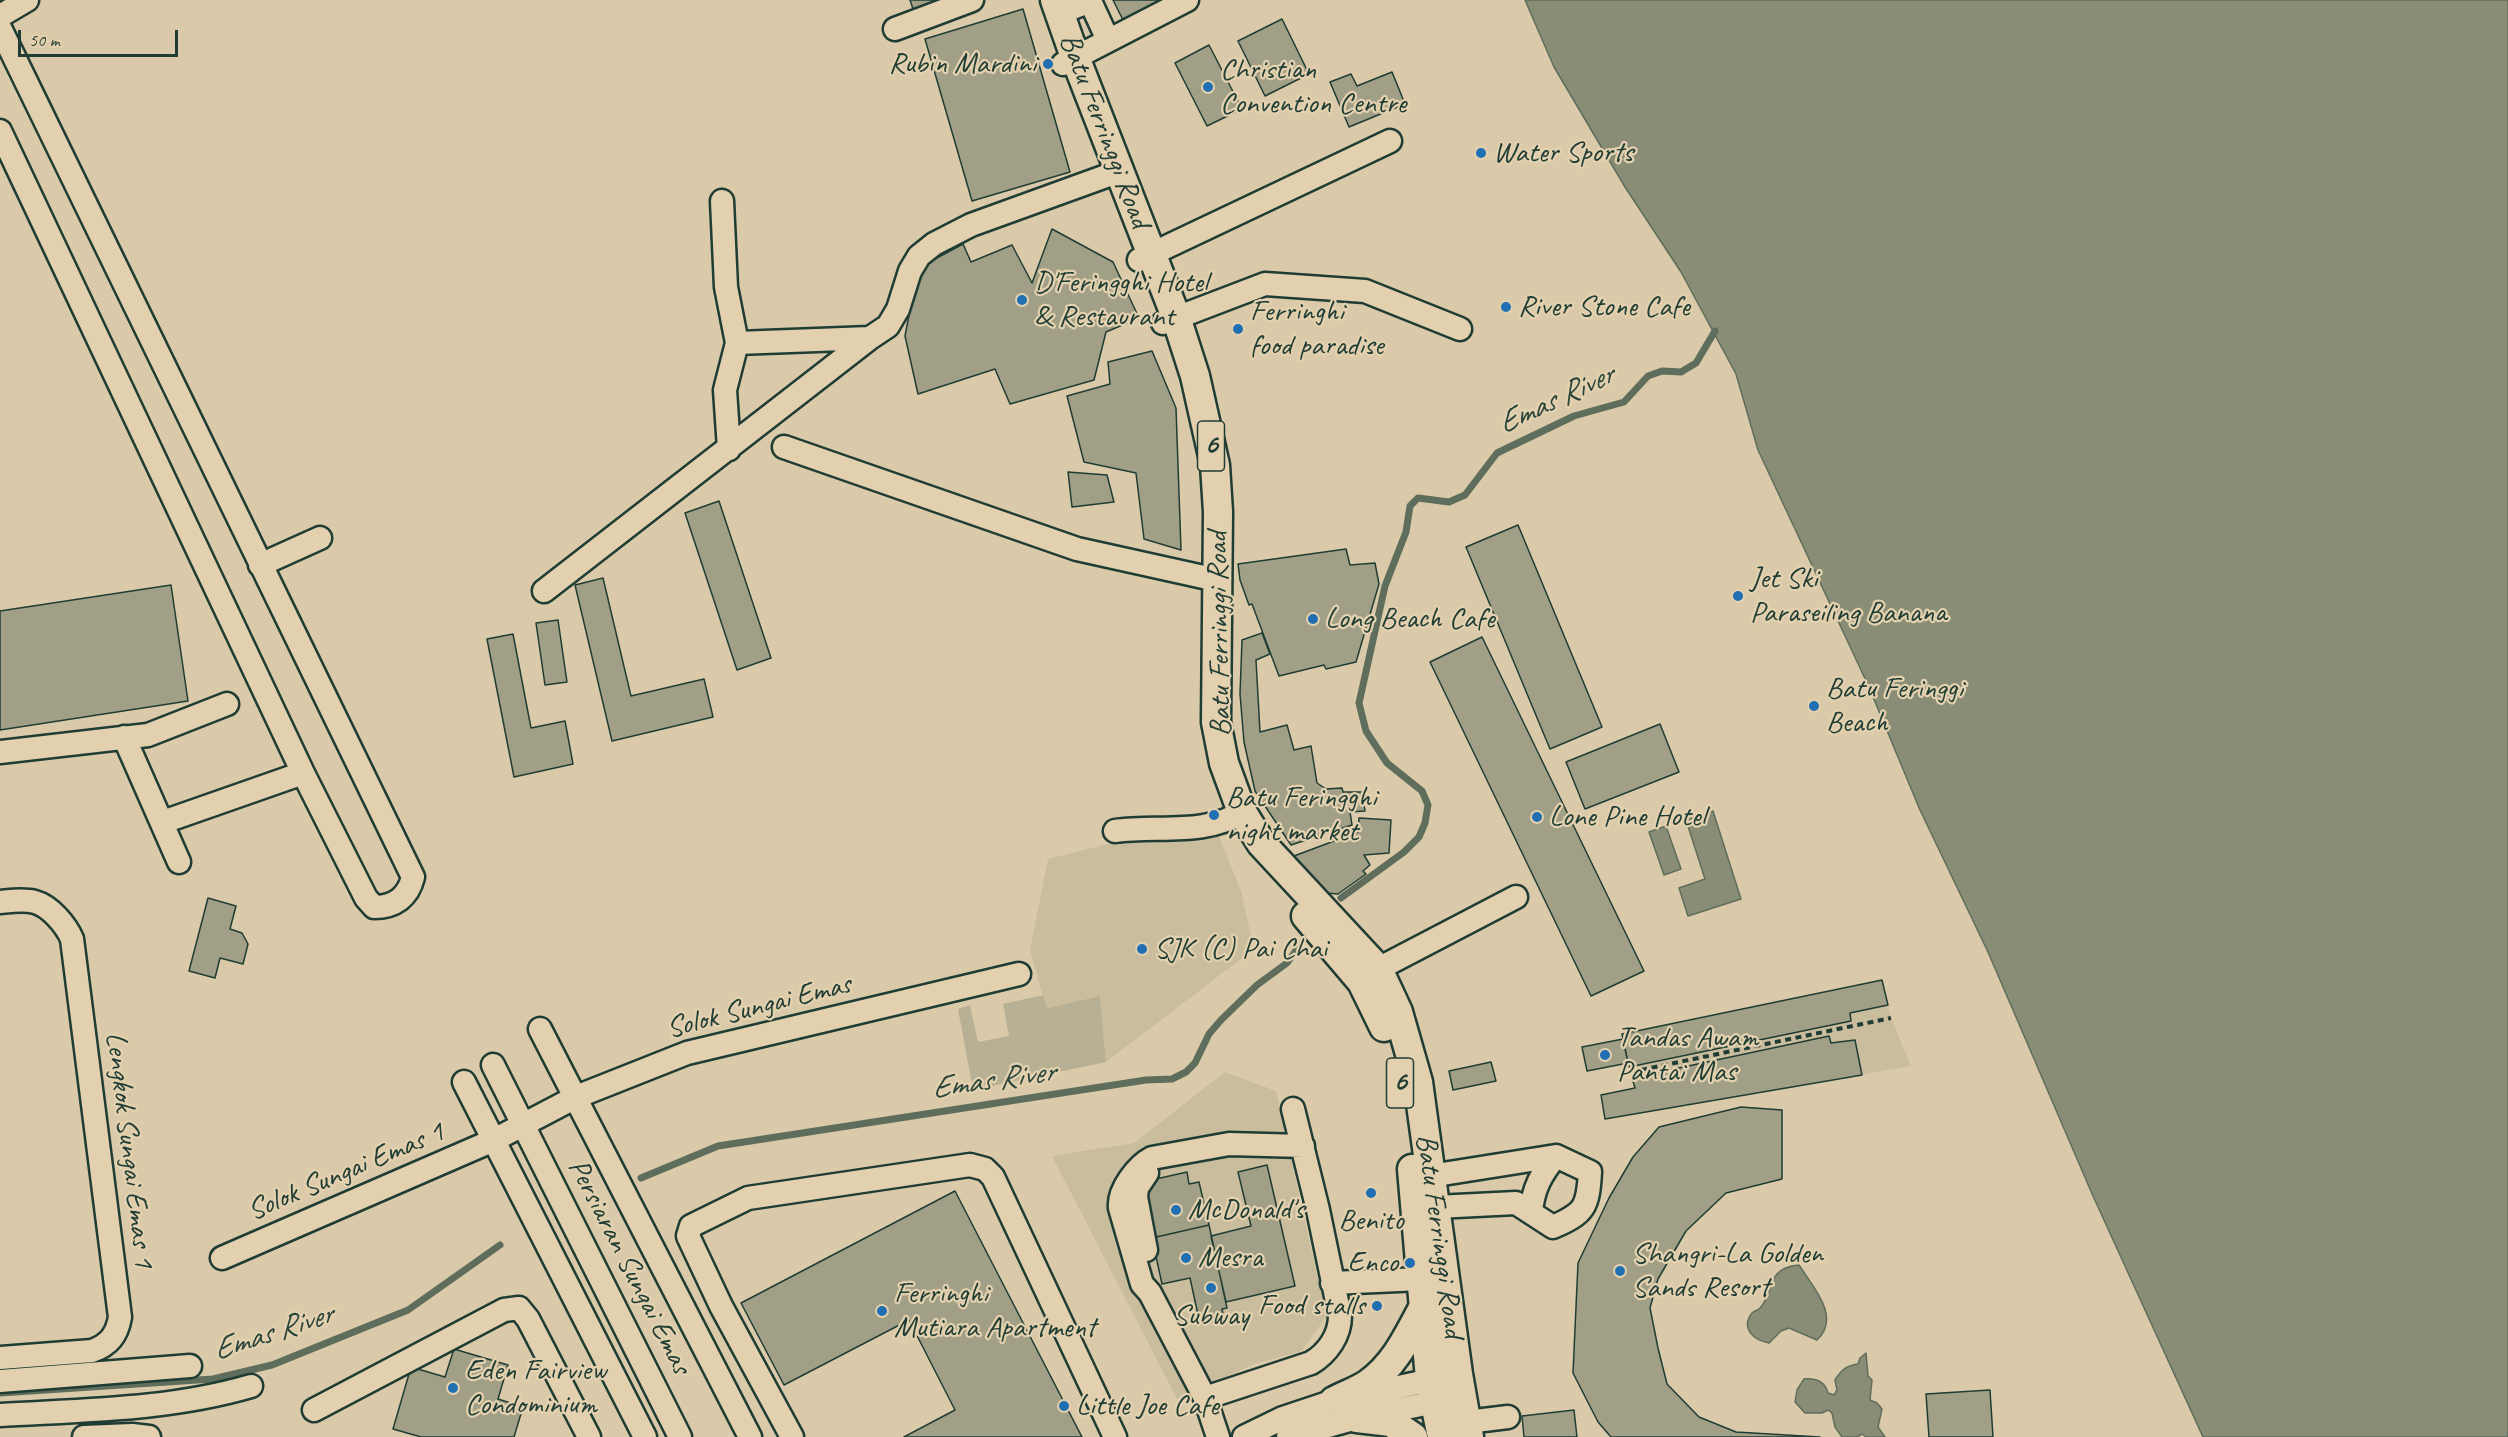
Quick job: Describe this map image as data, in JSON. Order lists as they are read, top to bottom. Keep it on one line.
{"streets":{"main road":["Batu Ferringgi Road","6"],"street":["Solok Sungai Emas","Lengkok Sungai Emas 1","Solok Sungai Emas 1","Persiaran Sungai Emas"]},"crossings":[["Batu Ferringgi Road","6"],["Solok Sungai Emas","Solok Sungai Emas 1"],["Solok Sungai Emas","Persiaran Sungai Emas"],["Solok Sungai Emas 1","Persiaran Sungai Emas"]],"water":["Emas River"],"places":["Rubin Mardini","Christian Convention Centre","Water Sports","D'Feringghi Hotel & Restaurant","River Stone Cafe","Ferringhi food paradise","Jet Ski Paraseiling Banana","Long Beach Cafe","Batu Feringgi Beach","Batu Feringghi night market","Lone Pine Hotel","SJK (C) Pai Chai","Tandas Awam Pantai Mas","Benito","McDonald's","Mesra","Enco","Shangri-La Golden Sands Resort","Subway","Food stalls","Ferringhi Mutiara Apartment","Eden Fairview Condominium","Little Joe Cafe"],"scale_bar":"50 m"}
